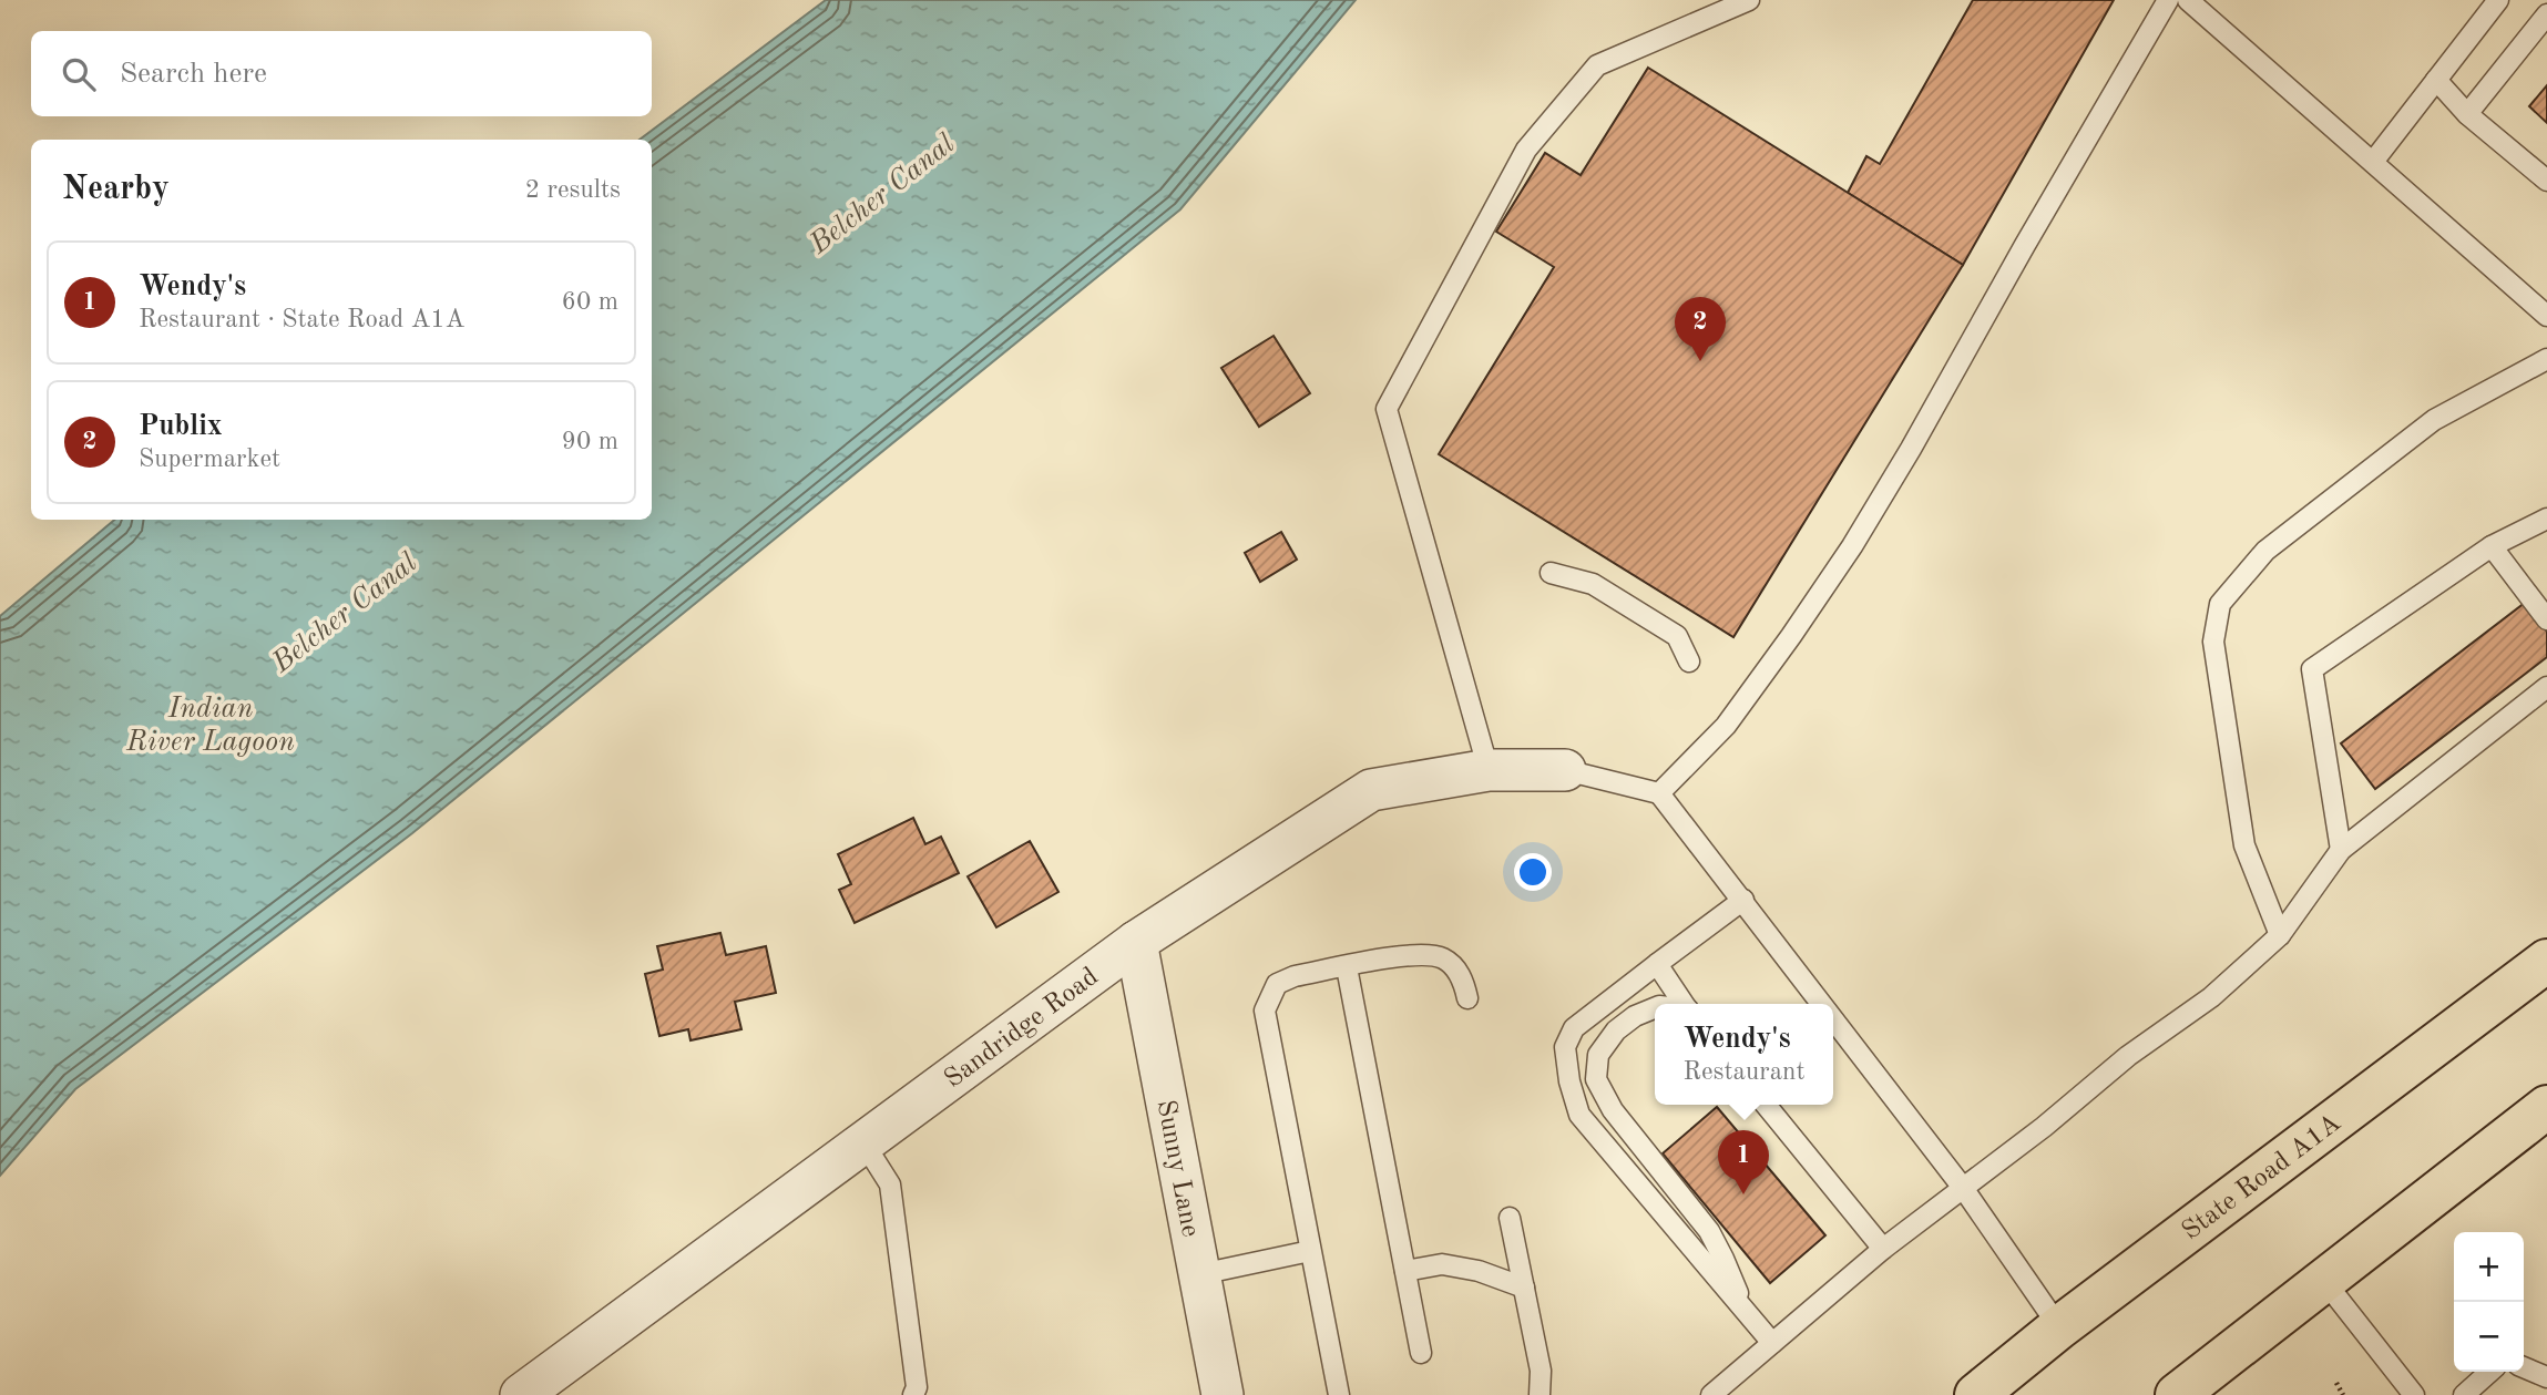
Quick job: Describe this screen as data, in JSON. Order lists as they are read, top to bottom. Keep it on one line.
{"streets":{"main road":["State Road A1A"],"street":["Sandridge Road","Sunny Lane"]},"crossings":[["Sandridge Road","Sunny Lane"]],"water":["Belcher Canal","Indian River Lagoon"],"page":{"search":"Search here","heading":["Nearby","2 results"],"list":[{"mark":"1","name":"Wendy's","note":"Restaurant · State Road A1A","value":"60 m"},{"mark":"2","name":"Publix","note":"Supermarket","value":"90 m"}],"pins":["2","1"],"popup":["Wendy's","Restaurant"],"map_buttons":["+","−"]}}
